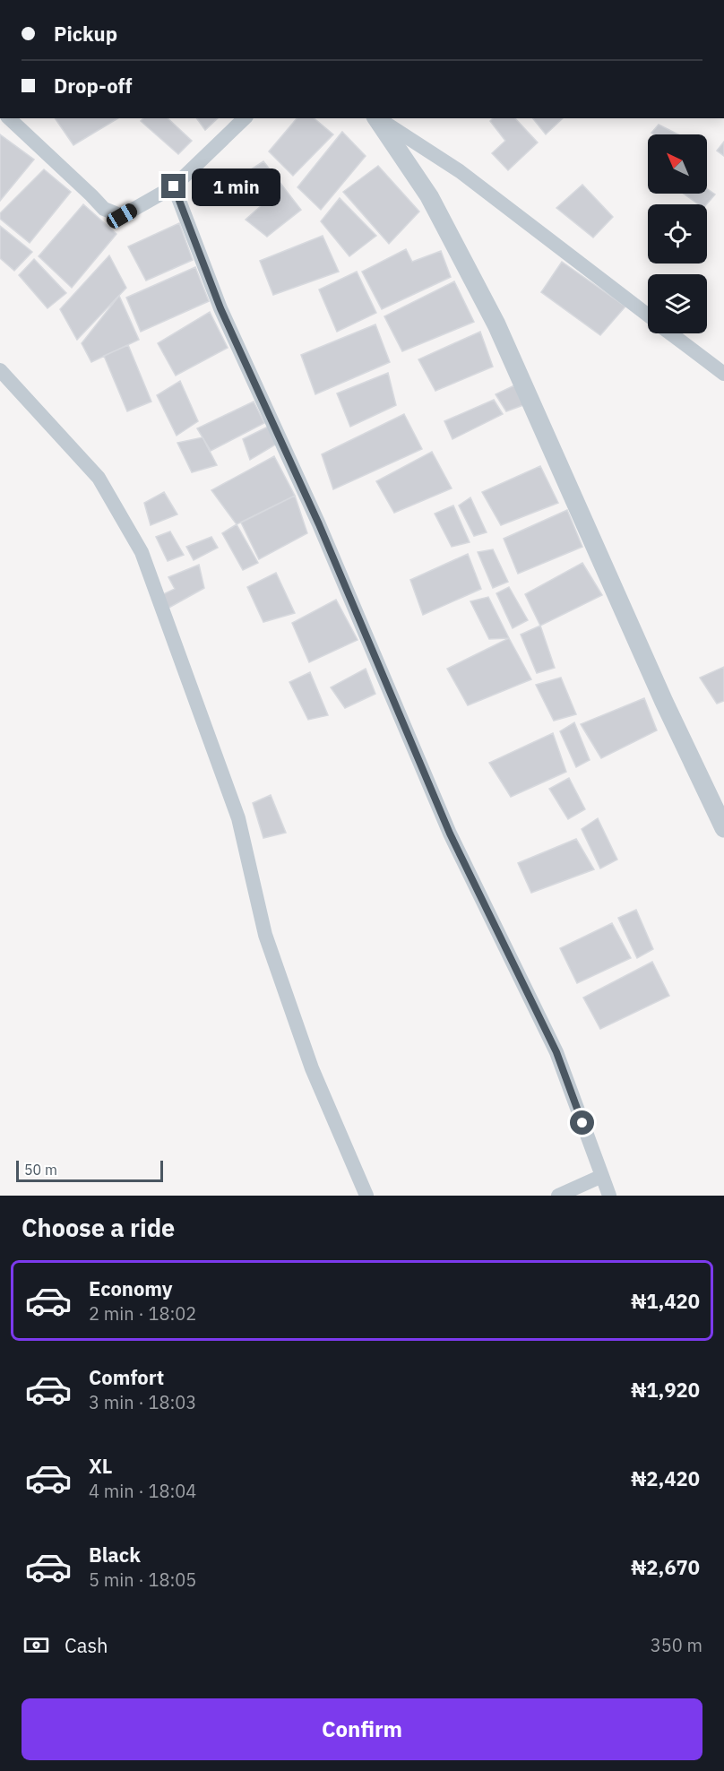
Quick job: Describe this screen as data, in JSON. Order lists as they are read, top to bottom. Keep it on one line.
{"scale_bar":"50 m","north":"top left","page":{"banner":["Pickup","Drop-off"],"bubble":"1 min","scale":"50 m","heading":"Choose a ride","list":[{"name":"Economy","note":"2 min · 18:02","value":"₦1,420"},{"name":"Comfort","note":"3 min · 18:03","value":"₦1,920"},{"name":"XL","note":"4 min · 18:04","value":"₦2,420"},{"name":"Black","note":"5 min · 18:05","value":"₦2,670"}],"pay":["Cash","350 m"],"buttons":"Confirm"}}
